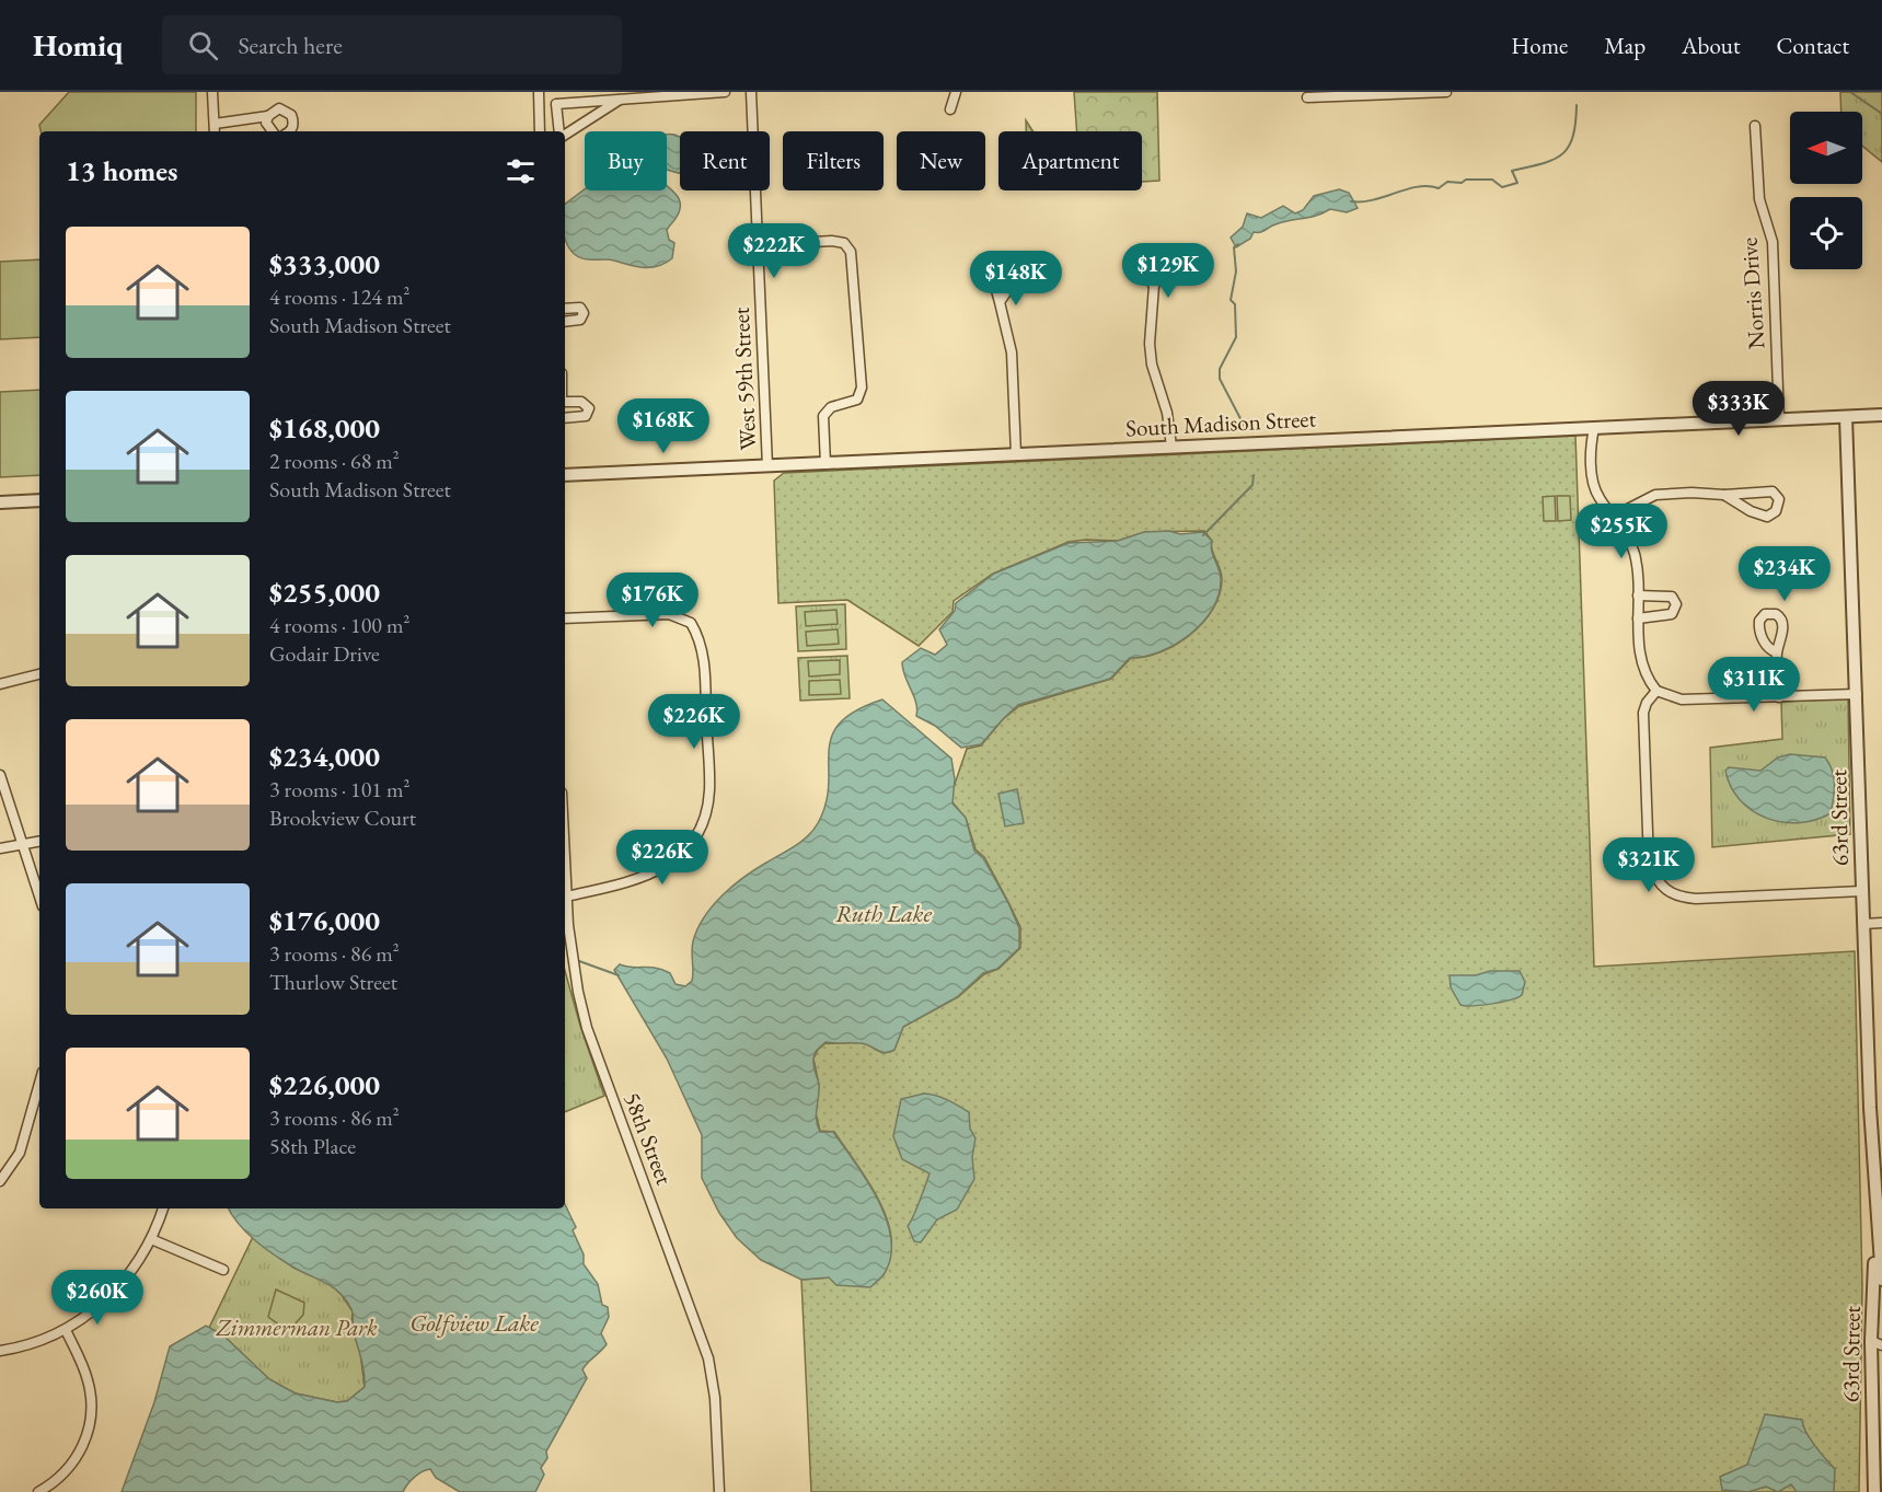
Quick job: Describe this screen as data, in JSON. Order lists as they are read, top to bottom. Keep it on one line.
{"streets":{"street":["Norris Drive","West 59th Street","South Madison Street","63rd Street","58th Street"]},"crossings":[["Norris Drive","South Madison Street"],["West 59th Street","South Madison Street"],["South Madison Street","63rd Street"]],"water":["Ruth Lake","Golfview Lake"],"parks":["Zimmerman Park"],"north":"left","page":{"header":"Homiq","search":"Search here","nav":["Home","Map","About","Contact"],"chip":["Buy","Rent","Filters","New","Apartment"],"heading":"13 homes","list":[{"name":"$333,000","note":"4 rooms · 124 m² · South Madison Street"},{"name":"$168,000","note":"2 rooms · 68 m² · South Madison Street"},{"name":"$255,000","note":"4 rooms · 100 m² · Godair Drive"},{"name":"$234,000","note":"3 rooms · 101 m² · Brookview Court"},{"name":"$176,000","note":"3 rooms · 86 m² · Thurlow Street"},{"name":"$226,000","note":"3 rooms · 86 m² · 58th Place"}],"price":["$222K","$129K","$148K","$333K","$168K","$255K","$234K","$176K","$311K","$226K","$226K","$321K","$260K"]}}
